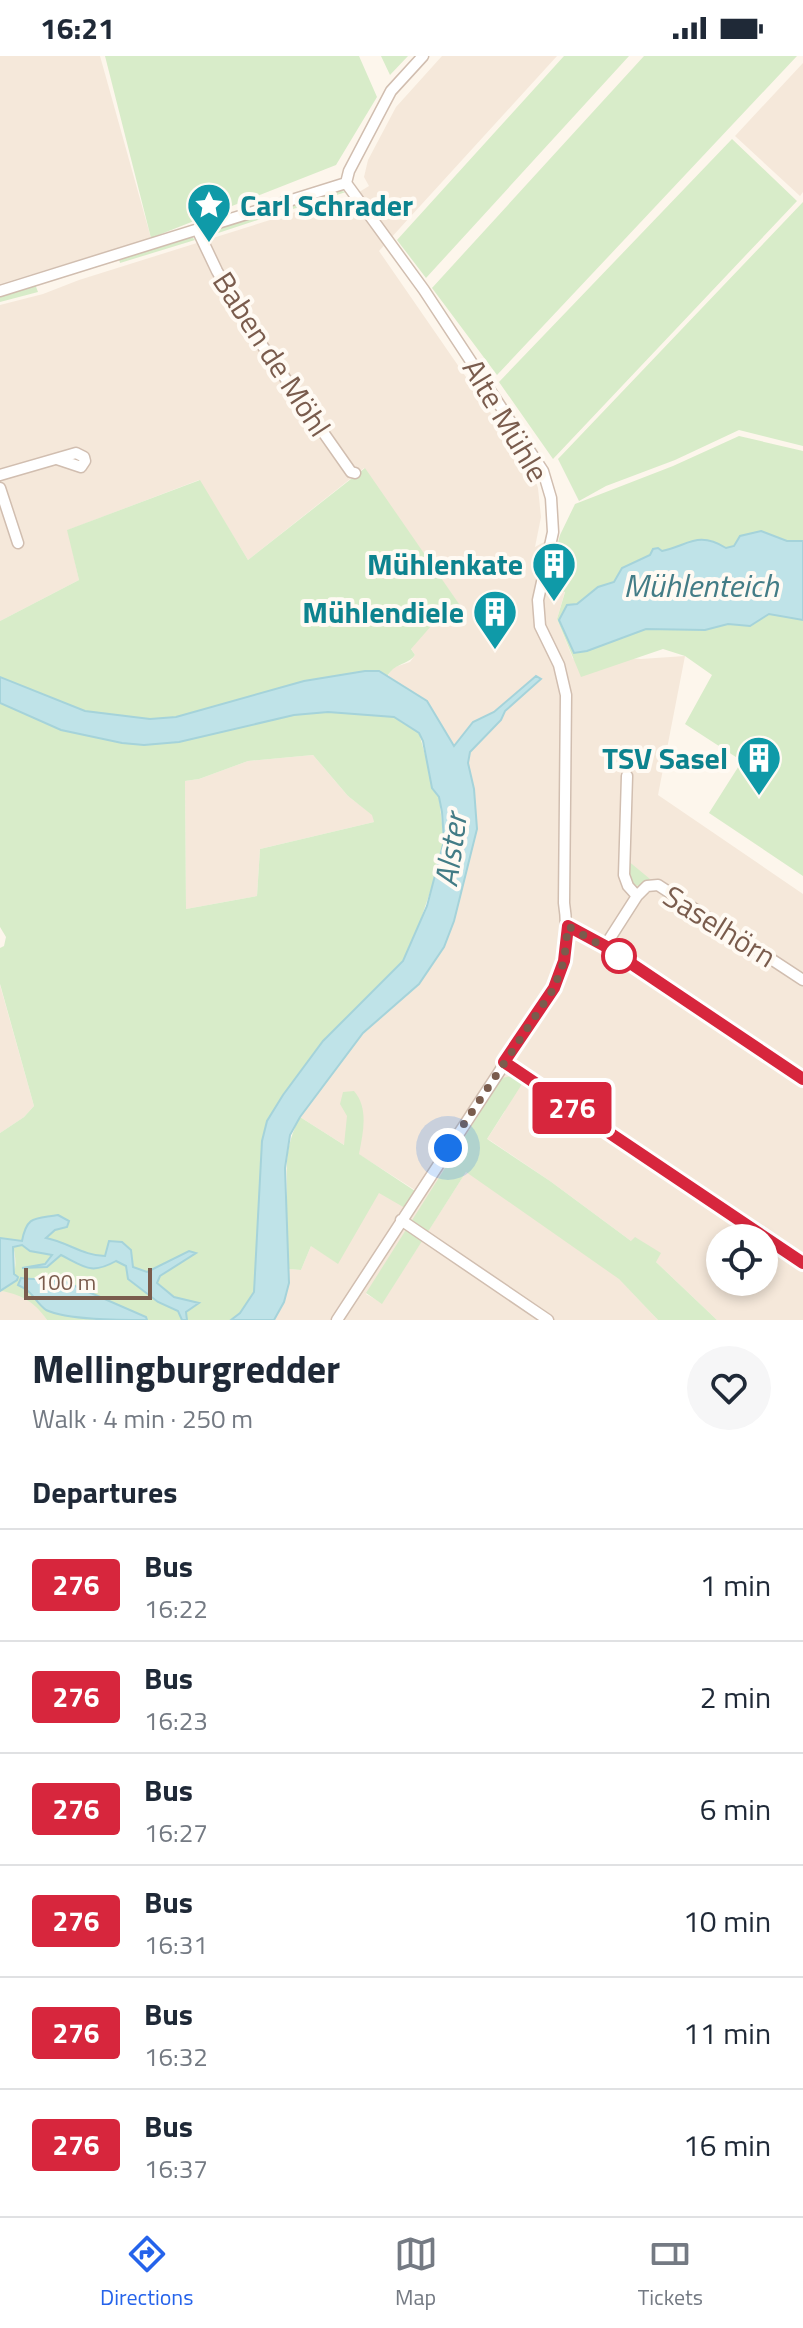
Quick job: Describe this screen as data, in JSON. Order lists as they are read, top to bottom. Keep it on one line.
{"streets":{"street":["Baben de Möhl","Alte Mühle","Saselhörn"]},"water":["Mühlenteich","Alster"],"places":{"place":["Carl Schrader"],"building":["Mühlenkate","Mühlendiele","TSV Sasel"]},"lines":["bus line 276"],"scale_bar":"100 m","page":{"status":"16:21","on_map":"276","scale":"100 m","heading":[["Mellingburgredder","Walk · 4 min · 250 m"],"Departures"],"list":[{"mark":"276","name":"Bus","note":"16:22","value":"1 min"},{"mark":"276","name":"Bus","note":"16:23","value":"2 min"},{"mark":"276","name":"Bus","note":"16:27","value":"6 min"},{"mark":"276","name":"Bus","note":"16:31","value":"10 min"},{"mark":"276","name":"Bus","note":"16:32","value":"11 min"},{"mark":"276","name":"Bus","note":"16:37","value":"16 min"}],"tabs":["Directions","Map","Tickets"]}}
